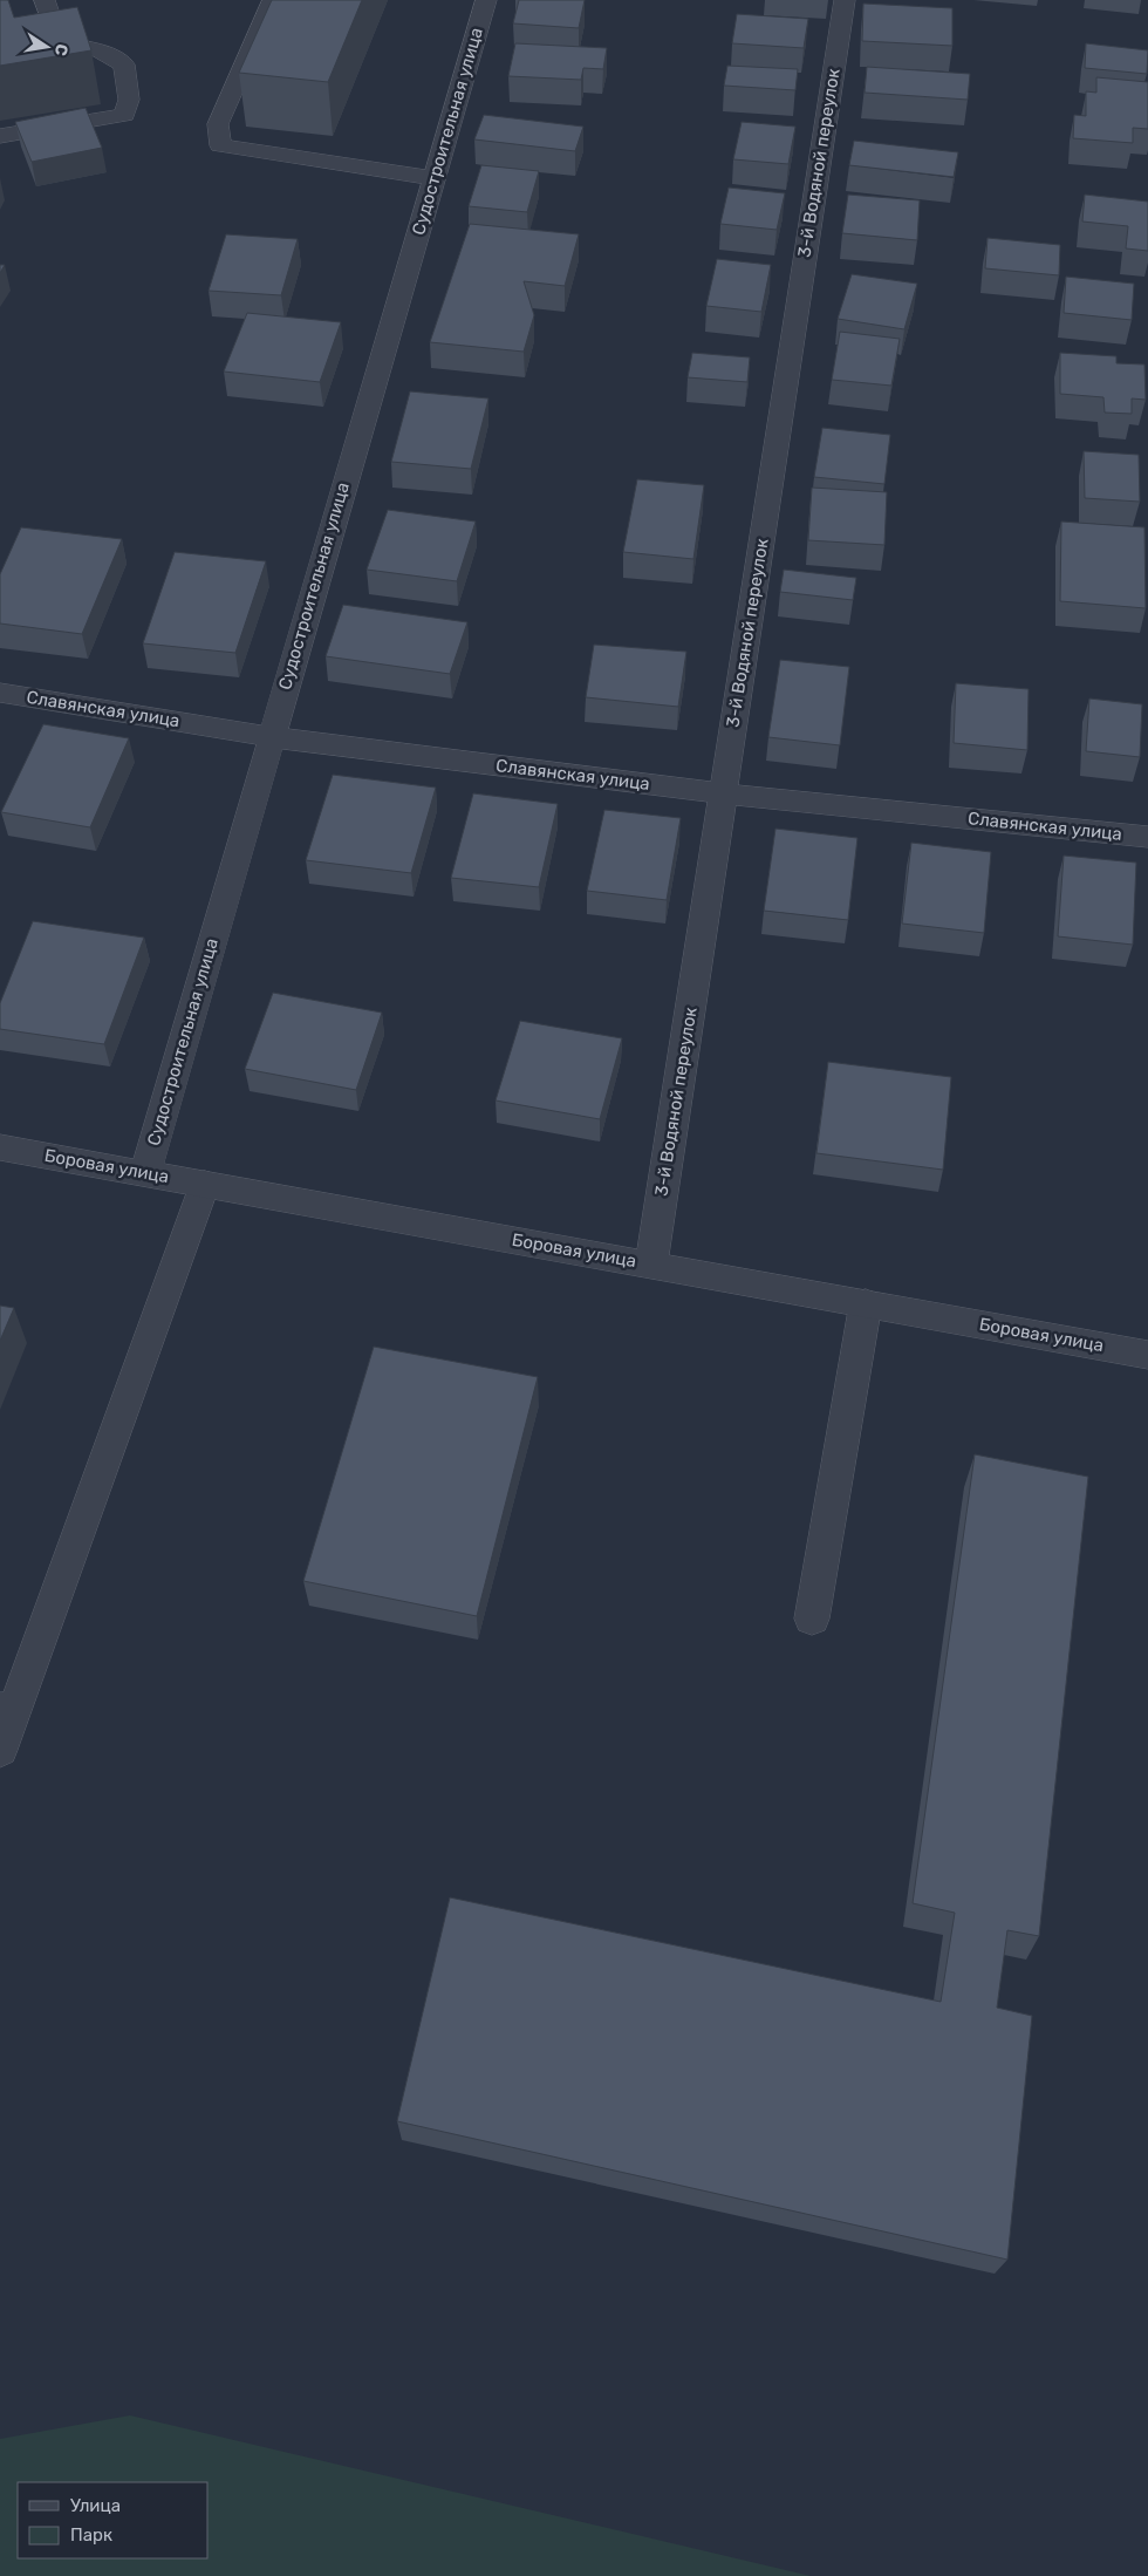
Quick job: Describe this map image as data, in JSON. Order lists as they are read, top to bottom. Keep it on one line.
{"streets":{"street":["Судостроительная улица","3-й Водяной переулок","Славянская улица","Боровая улица"]},"crossings":[["Судостроительная улица","Славянская улица"],["Судостроительная улица","Боровая улица"],["3-й Водяной переулок","Славянская улица"],["3-й Водяной переулок","Боровая улица"]],"legend":["Улица","Парк"],"north":"right"}
